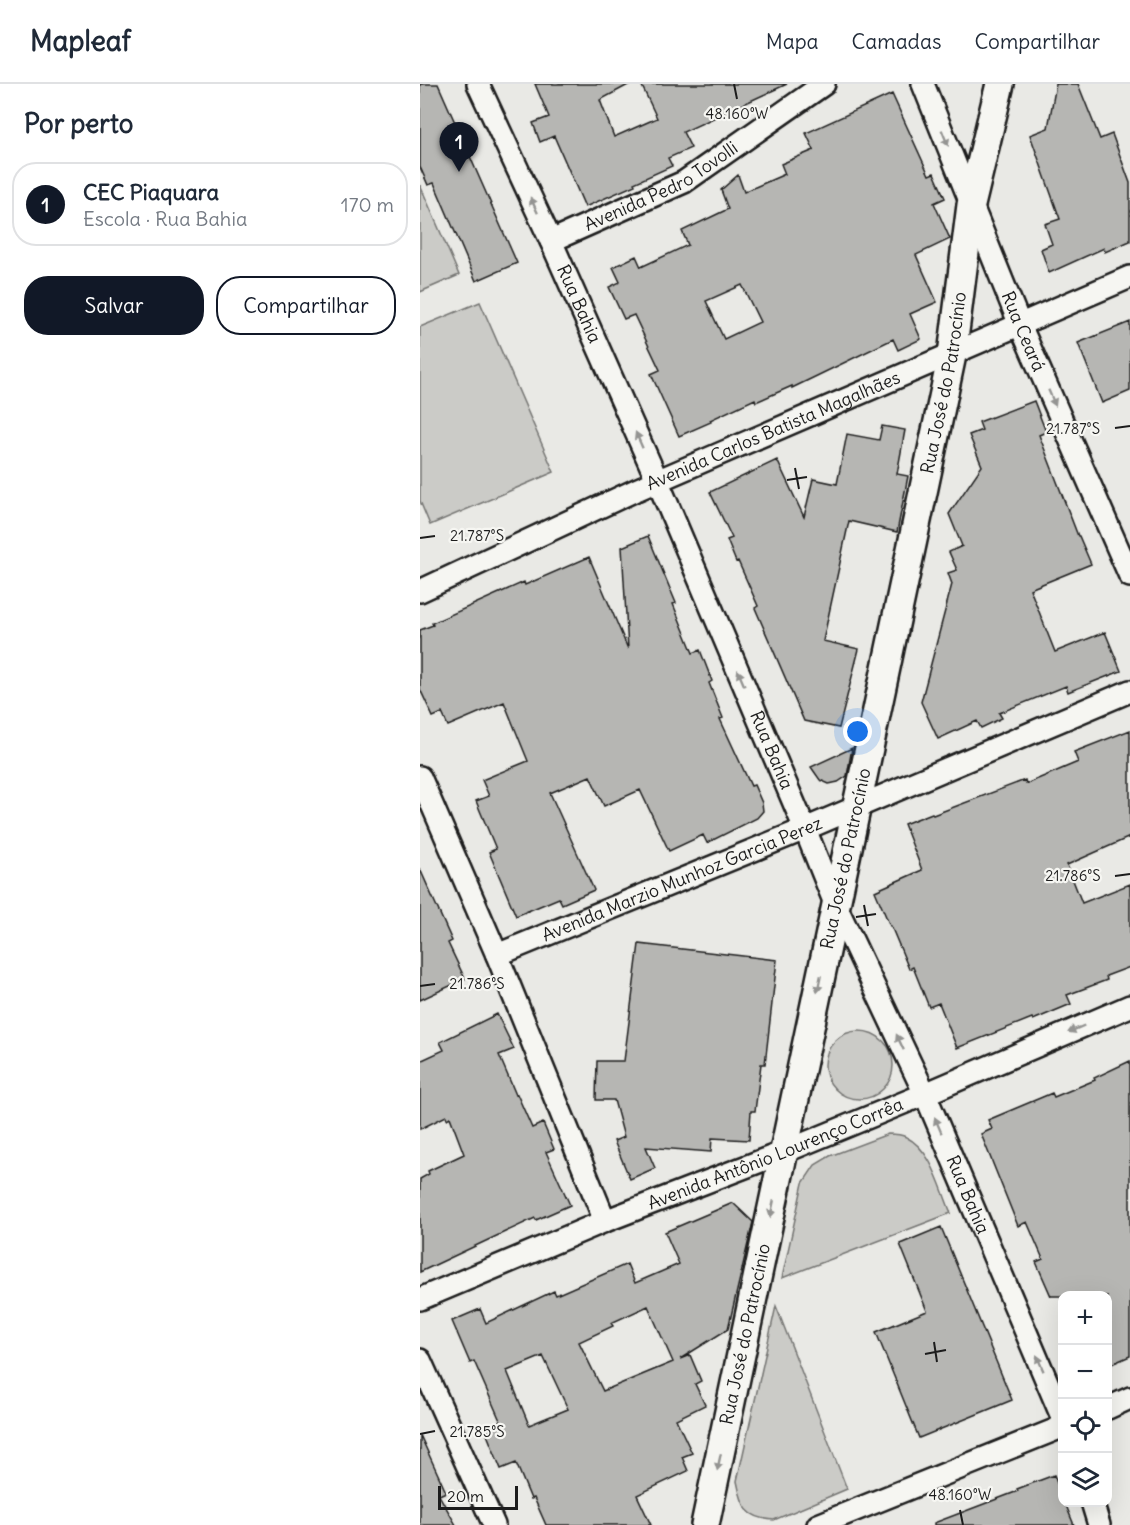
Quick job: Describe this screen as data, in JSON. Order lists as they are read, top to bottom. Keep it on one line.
{"streets":{"street":["Avenida Pedro Tovolli","Rua Bahia","Rua Ceará","Rua José do Patrocínio","Avenida Carlos Batista Magalhães","Avenida Marzio Munhoz Garcia Perez","Avenida Antônio Lourenço Corrêa"]},"crossings":[["Avenida Pedro Tovolli","Rua Bahia"],["Rua Bahia","Rua José do Patrocínio"],["Rua Bahia","Avenida Carlos Batista Magalhães"],["Rua Bahia","Avenida Marzio Munhoz Garcia Perez"],["Rua Bahia","Avenida Antônio Lourenço Corrêa"],["Rua Ceará","Rua José do Patrocínio"],["Rua Ceará","Avenida Carlos Batista Magalhães"],["Rua José do Patrocínio","Avenida Carlos Batista Magalhães"],["Rua José do Patrocínio","Avenida Marzio Munhoz Garcia Perez"],["Rua José do Patrocínio","Avenida Antônio Lourenço Corrêa"]],"one_way":["Rua Bahia","Rua Ceará","Rua José do Patrocínio"],"scale_bar":"20 m","page":{"header":"Mapleaf","nav":["Mapa","Camadas","Compartilhar"],"heading":"Por perto","pins":"1","list":[{"mark":"1","name":"CEC Piaquara","note":"Escola · Rua Bahia","value":"170 m"}],"buttons":["Salvar","Compartilhar"],"map_buttons":["+","−"],"scale":"20 m"},"coordinates":["48.160°W","21.787°S","21.786°S","21.785°S"]}
